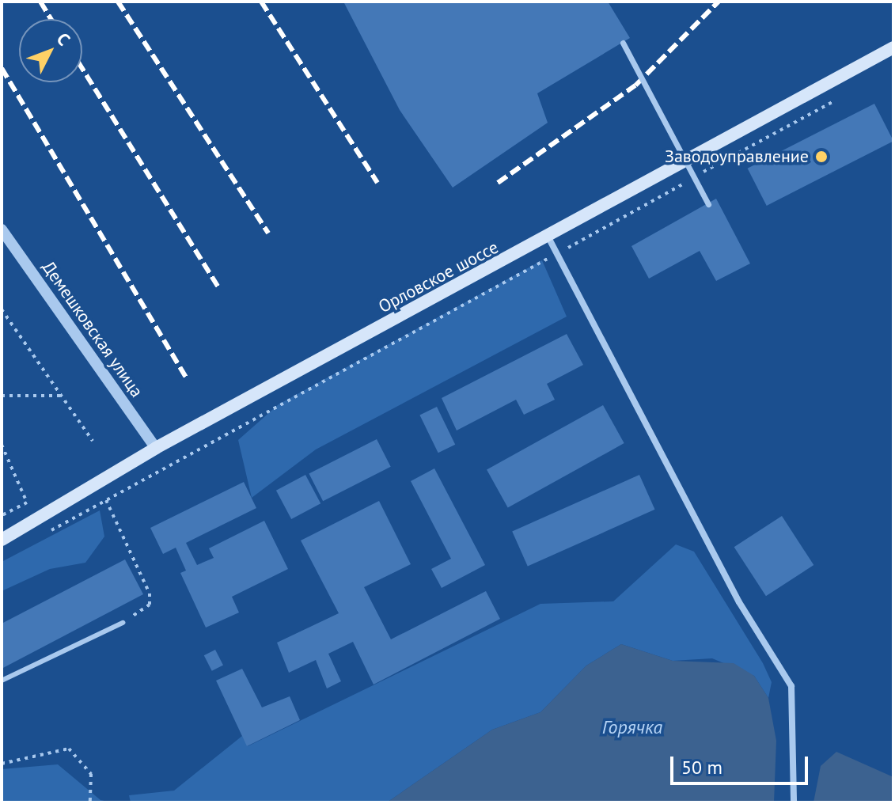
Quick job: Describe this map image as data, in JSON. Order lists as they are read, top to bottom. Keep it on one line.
{"streets":{"main road":["Орловское шоссе"],"street":["Демешковская улица"]},"crossings":[["Орловское шоссе","Демешковская улица"]],"water":["Горячка"],"places":["Заводоуправление"],"scale_bar":"50 m","north":"top right"}
